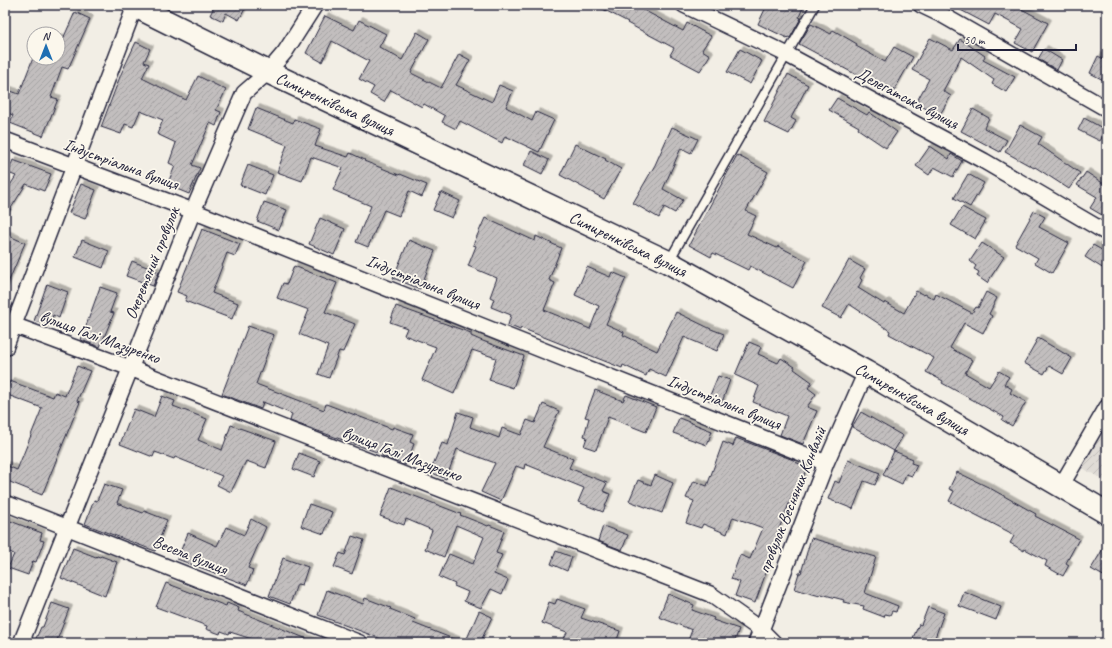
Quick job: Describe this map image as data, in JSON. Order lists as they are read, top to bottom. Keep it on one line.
{"streets":{"main road":["Симиренківська вулиця"],"street":["Делегатська вулиця","Індустріальна вулиця","Очеретяний провулок","вулиця Галі Мазуренко","провулок Весняних Конвалій","Весела вулиця"]},"crossings":[["Симиренківська вулиця","Очеретяний провулок"],["Симиренківська вулиця","провулок Весняних Конвалій"],["Індустріальна вулиця","Очеретяний провулок"],["Індустріальна вулиця","провулок Весняних Конвалій"],["Очеретяний провулок","вулиця Галі Мазуренко"],["Очеретяний провулок","Весела вулиця"],["вулиця Галі Мазуренко","провулок Весняних Конвалій"]],"scale_bar":"50 m","north":"top"}
